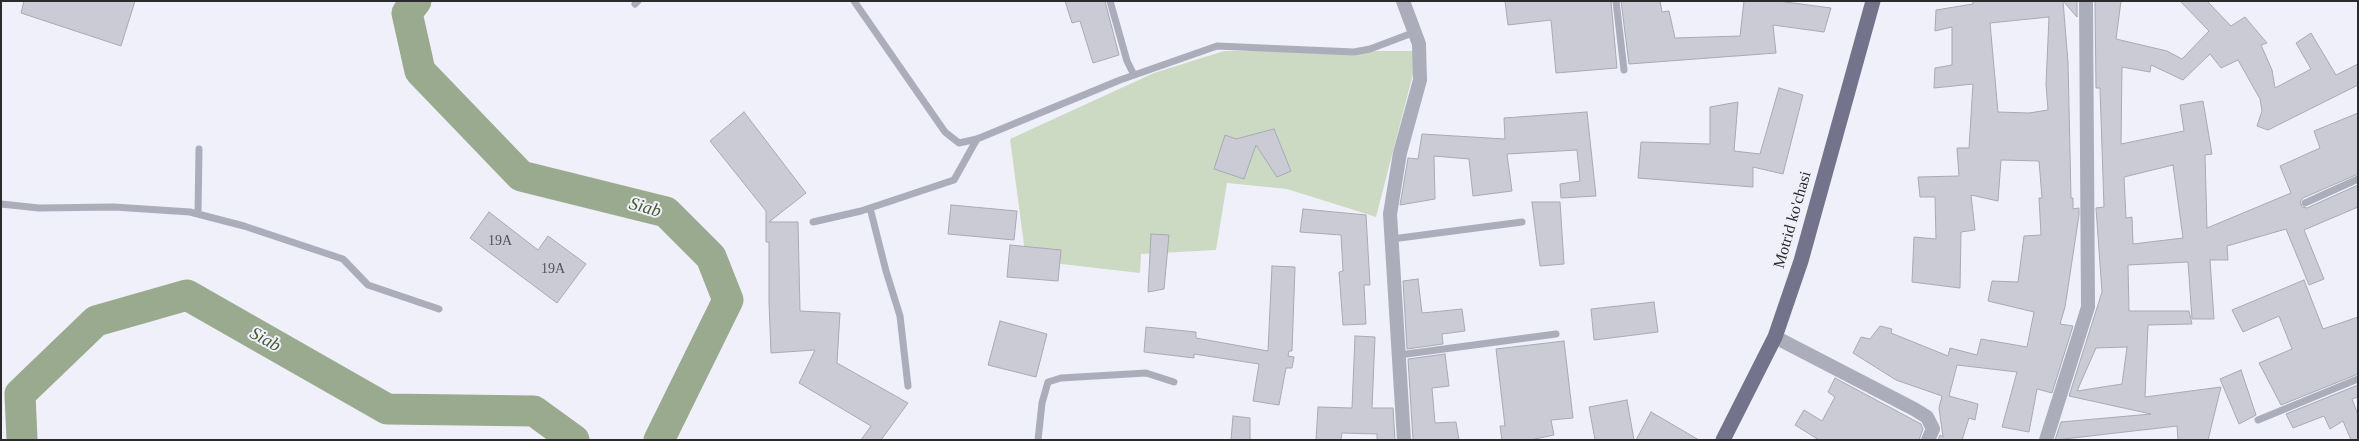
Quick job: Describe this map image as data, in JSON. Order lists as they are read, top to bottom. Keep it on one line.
{"streets":{"main road":["Motrid ko'chasi"]},"water":["Siab"],"house_numbers":["19A","19A"]}
